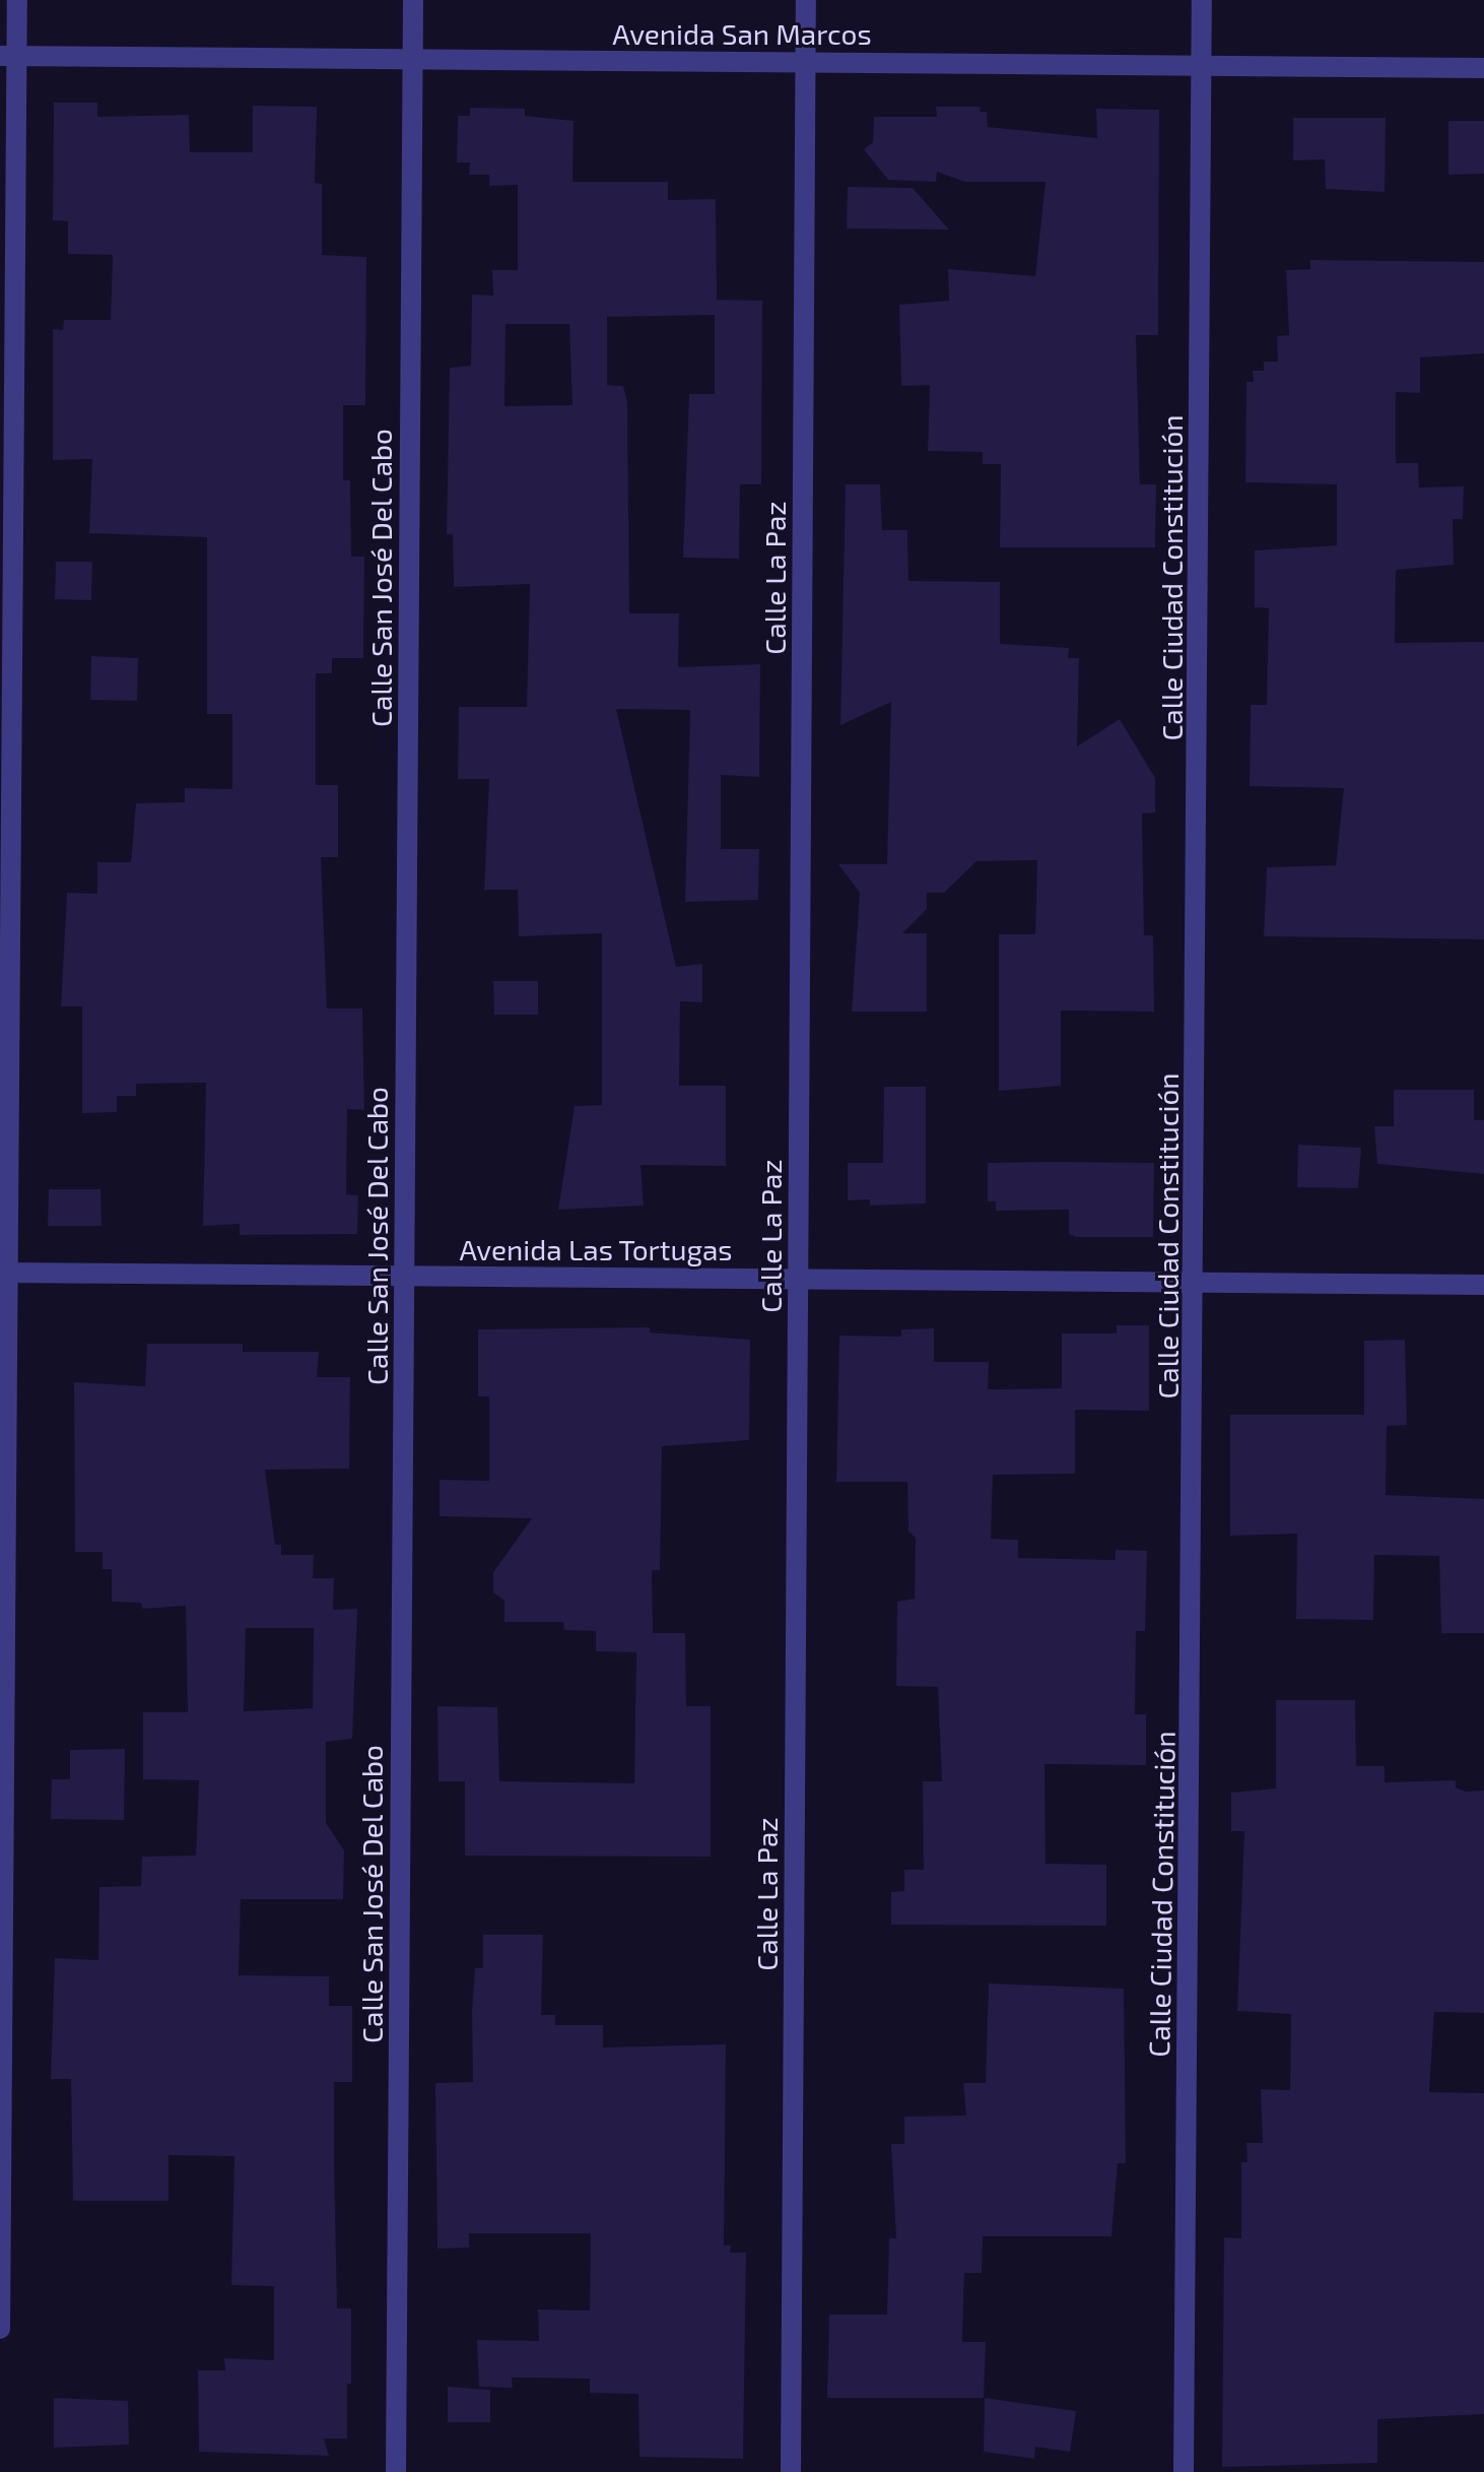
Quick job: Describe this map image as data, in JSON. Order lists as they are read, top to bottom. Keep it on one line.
{"streets":{"street":["Avenida San Marcos","Calle San José Del Cabo","Calle La Paz","Calle Ciudad Constitución","Avenida Las Tortugas"]},"crossings":[["Avenida San Marcos","Calle San José Del Cabo"],["Avenida San Marcos","Calle La Paz"],["Avenida San Marcos","Calle Ciudad Constitución"],["Calle San José Del Cabo","Avenida Las Tortugas"],["Calle La Paz","Avenida Las Tortugas"],["Calle Ciudad Constitución","Avenida Las Tortugas"]]}
